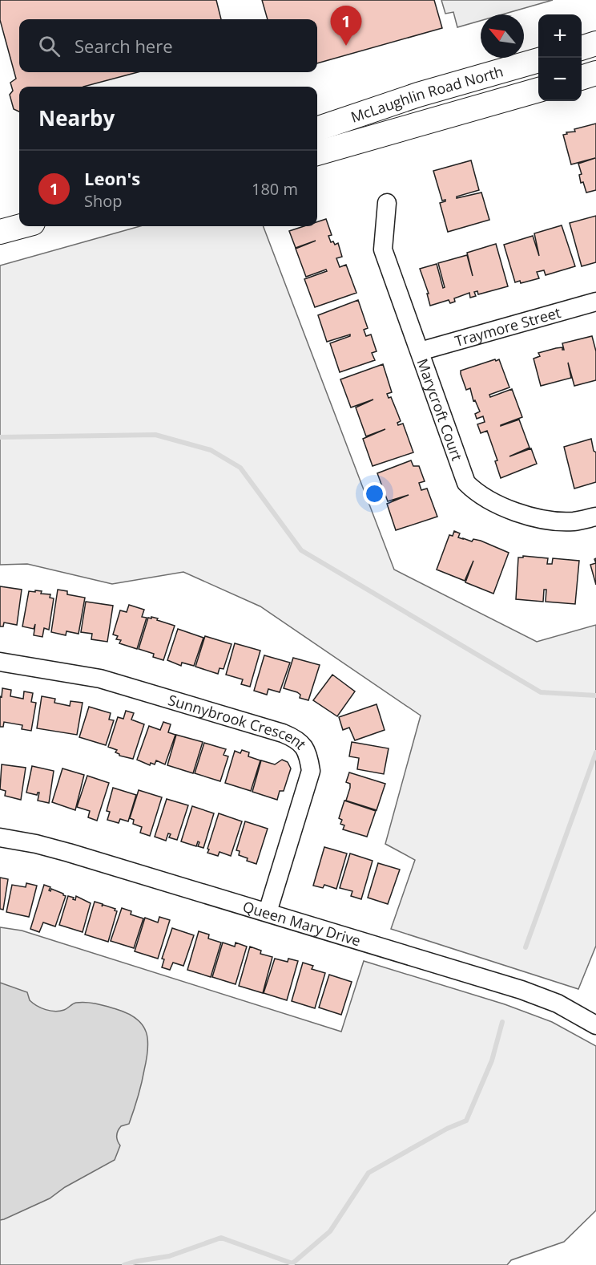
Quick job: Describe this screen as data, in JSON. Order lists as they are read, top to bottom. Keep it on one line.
{"streets":{"main road":["McLaughlin Road North"],"street":["Traymore Street","Marycroft Court","Sunnybrook Crescent","Queen Mary Drive"]},"crossings":[["Traymore Street","Marycroft Court"],["Sunnybrook Crescent","Queen Mary Drive"]],"north":"top left","page":{"pins":"1","map_buttons":["+","−"],"search":"Search here","heading":"Nearby","list":[{"mark":"1","name":"Leon's","note":"Shop","value":"180 m"}]}}
